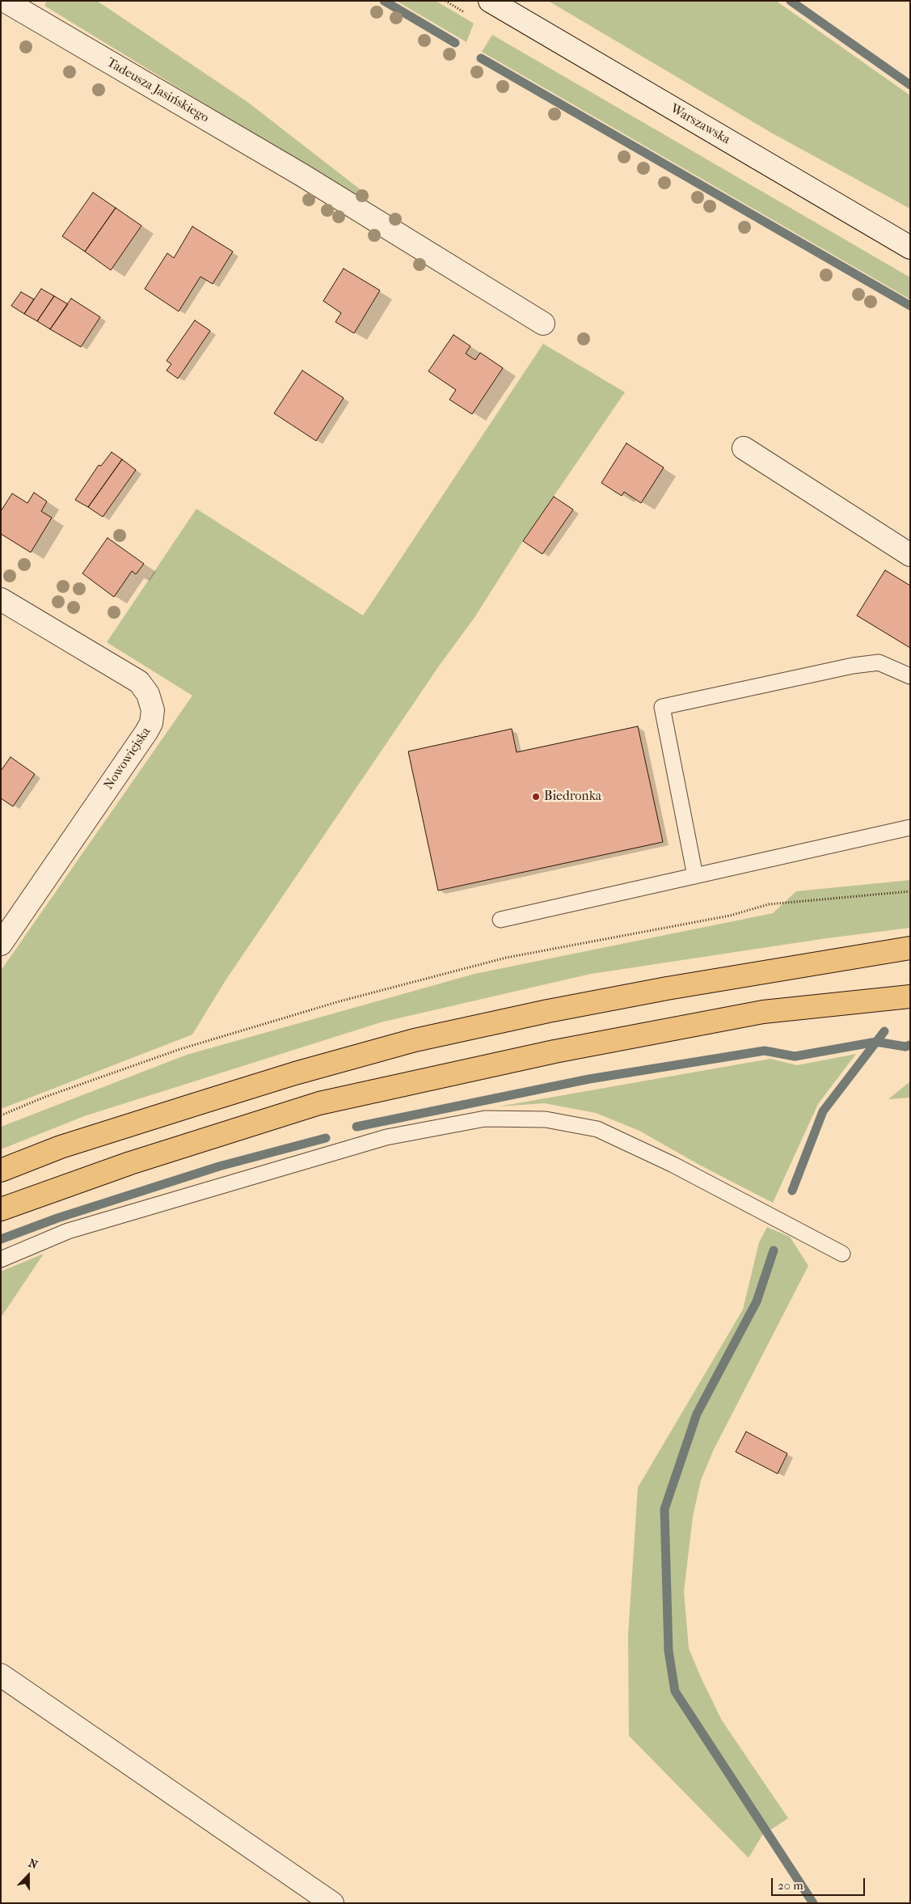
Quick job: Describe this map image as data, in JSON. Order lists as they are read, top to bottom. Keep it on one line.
{"streets":{"street":["Tadeusza Jasińskiego","Warszawska","Nowowiejska"]},"places":["Biedronka"],"scale_bar":"20 m","north":"top"}
